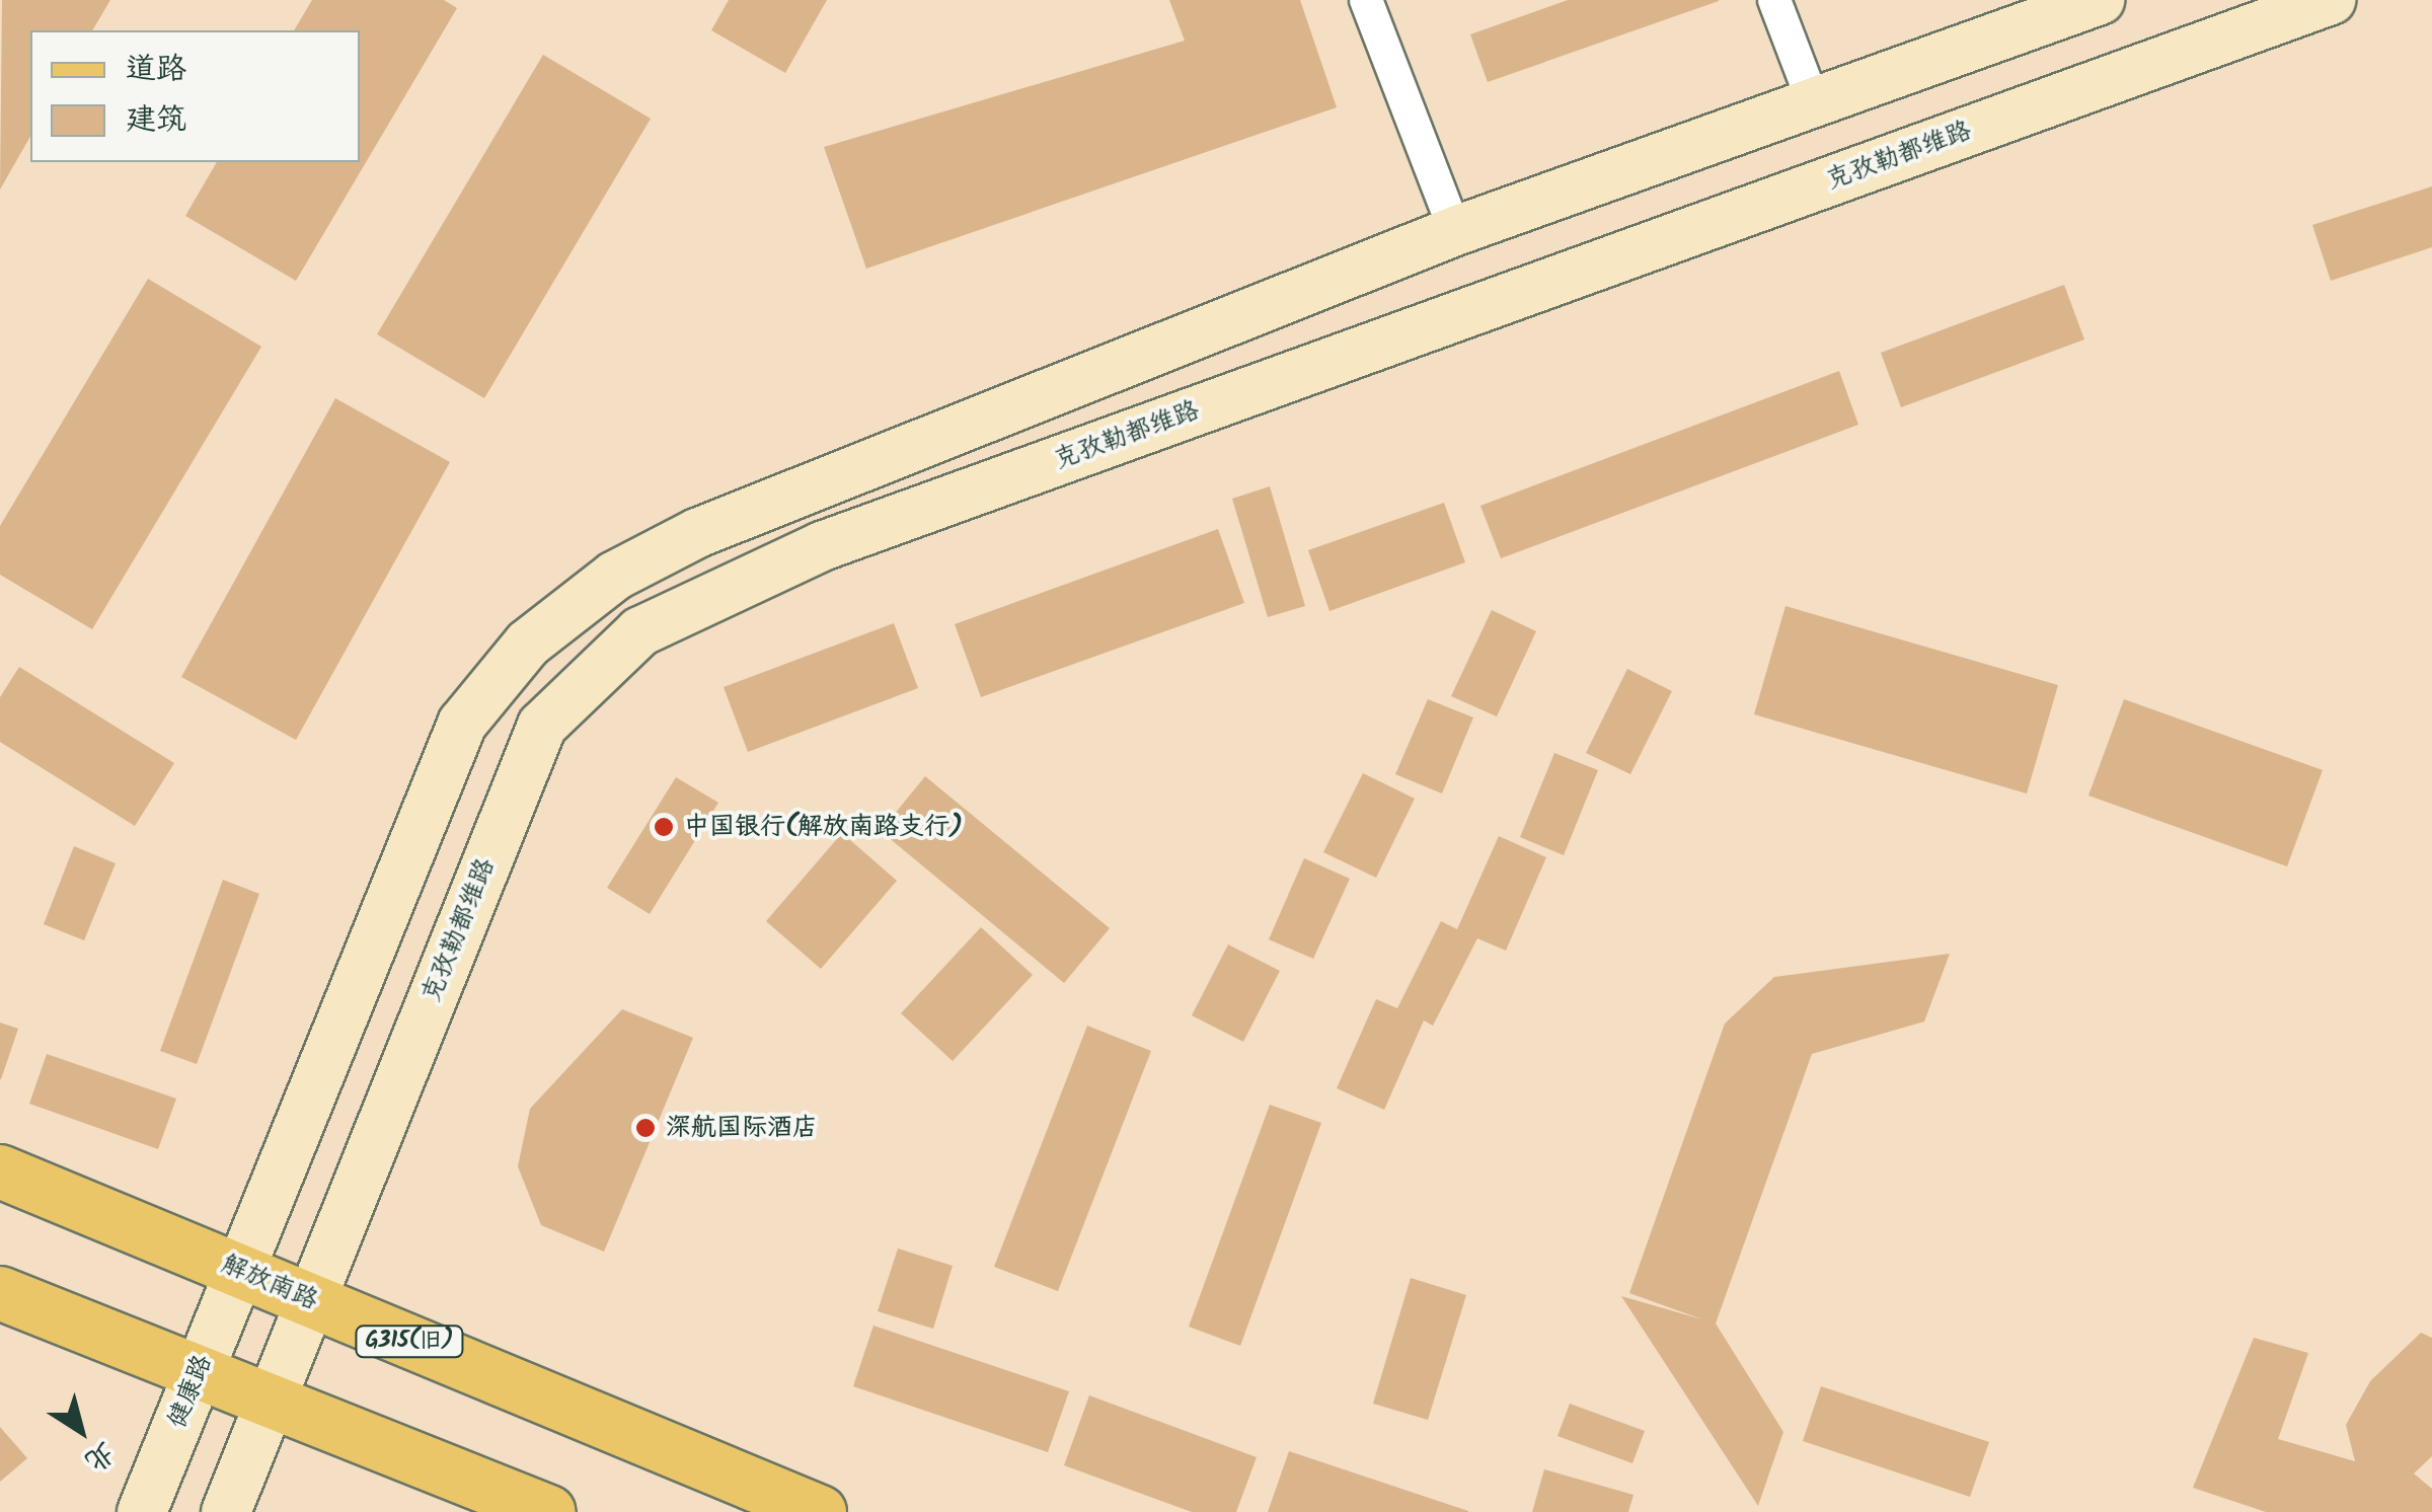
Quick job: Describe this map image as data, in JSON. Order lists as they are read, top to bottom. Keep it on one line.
{"streets":{"main road":["克孜勒都维路","解放南路","G315(旧)","健康路"]},"crossings":[["克孜勒都维路","解放南路"],["解放南路","健康路"]],"places":["中国银行(解放南路支行)","深航国际酒店"],"legend":["道路","建筑"],"north":"bottom right"}
